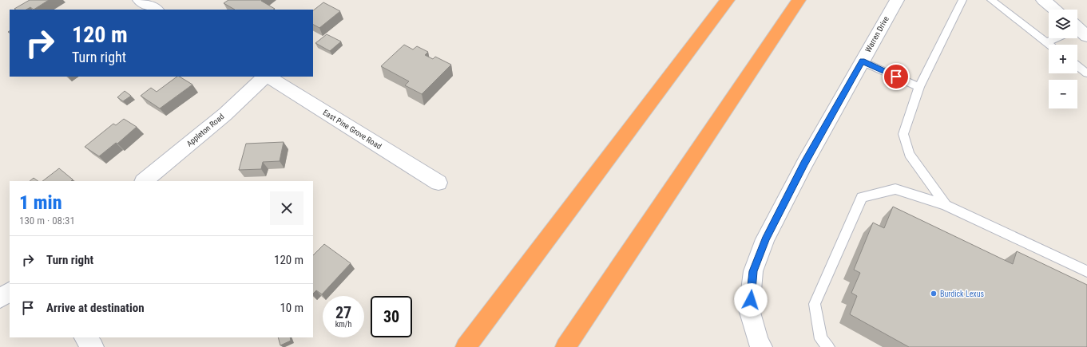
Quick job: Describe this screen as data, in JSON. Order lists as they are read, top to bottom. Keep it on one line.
{"streets":{"street":["Warren Drive","East Pine Grove Road","Appleton Road"]},"places":["Burdick Lexus"],"page":{"map_buttons":["+","−"],"turn":["120 m","Turn right"],"heading":["1 min","130 m · 08:31"],"list":[{"name":"Turn right","value":"120 m"},{"name":"Arrive at destination","value":"10 m"}],"speed":"27 km/h","limit":"30"}}
